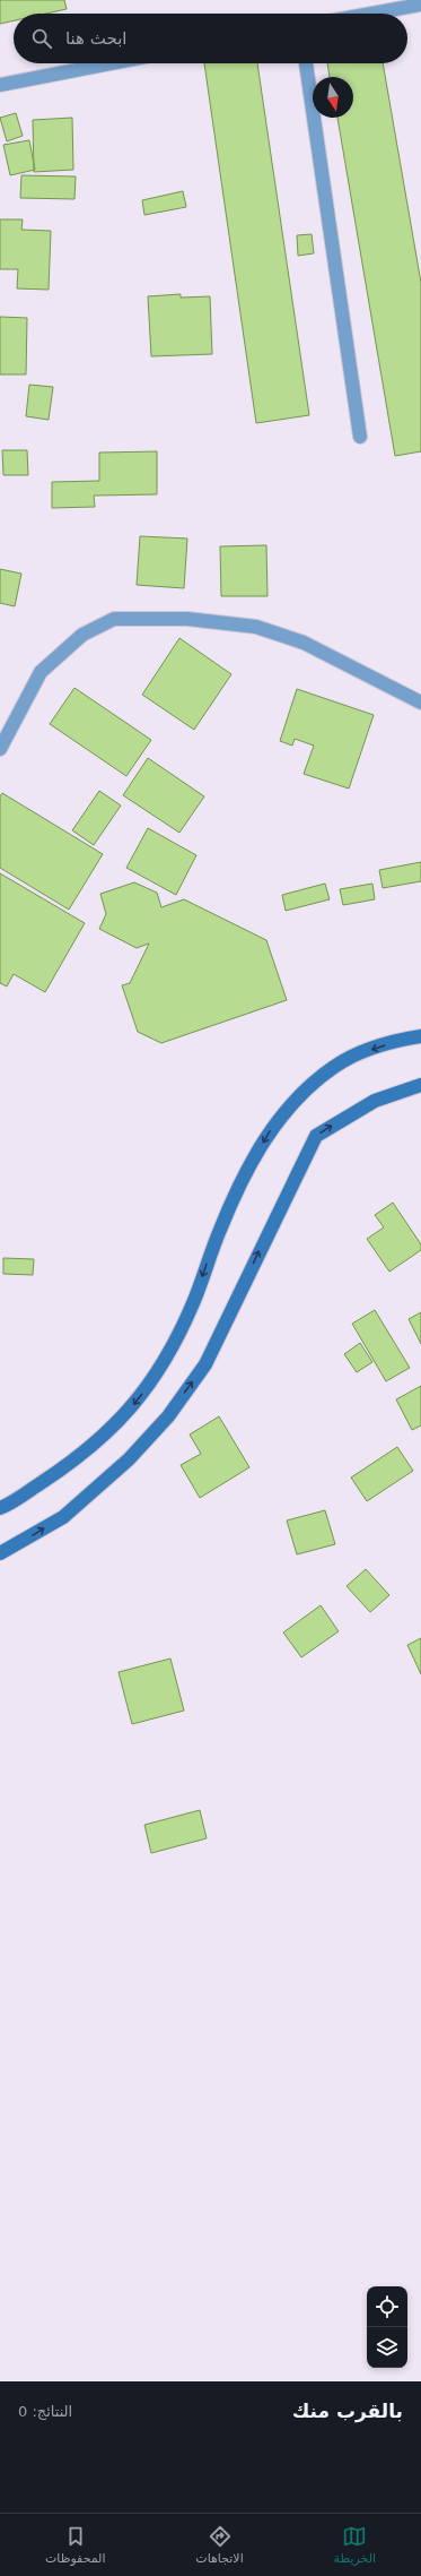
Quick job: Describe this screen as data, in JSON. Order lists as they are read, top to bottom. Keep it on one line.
{"north":"bottom","page":{"search":"ابحث هنا","heading":["بالقرب منك","النتائج: 0"],"nav":["الخريطة","الاتجاهات","المحفوظات"]}}
